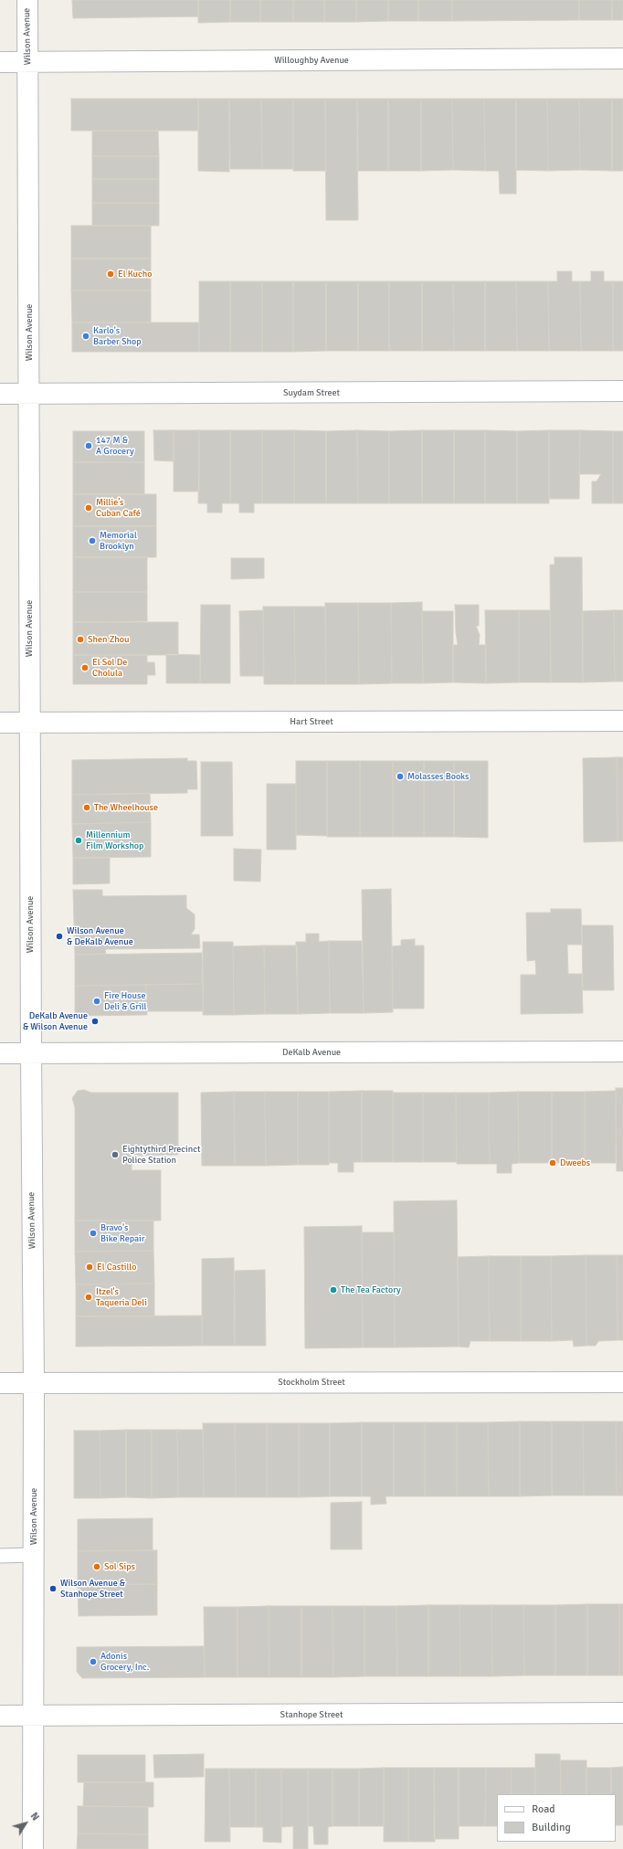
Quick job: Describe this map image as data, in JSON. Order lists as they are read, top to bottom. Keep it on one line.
{"streets":{"street":["Wilson Avenue","Willoughby Avenue","Suydam Street","Hart Street","DeKalb Avenue","Stockholm Street","Stanhope Street"]},"crossings":[["Wilson Avenue","Willoughby Avenue"],["Wilson Avenue","Suydam Street"],["Wilson Avenue","Hart Street"],["Wilson Avenue","DeKalb Avenue"],["Wilson Avenue","Stockholm Street"],["Wilson Avenue","Stanhope Street"]],"places":["El Kucho","Karlo's Barber Shop","147 M & A Grocery","Millie’s Cuban Café","Memorial Brooklyn","Shen Zhou","El Sol De Cholula","Molasses Books","The Wheelhouse","Millennium Film Workshop","Wilson Avenue & DeKalb Avenue","Fire House Deli & Grill","DeKalb Avenue & Wilson Avenue","Eightythird Precinct Police Station","Dweebs","Bravo's Bike Repair","El Castillo","The Tea Factory","Itzel's Taqueria Deli","Sol Sips","Wilson Avenue & Stanhope Street","Adonis Grocery, Inc."],"legend":["Road","Building"],"north":"top right"}
